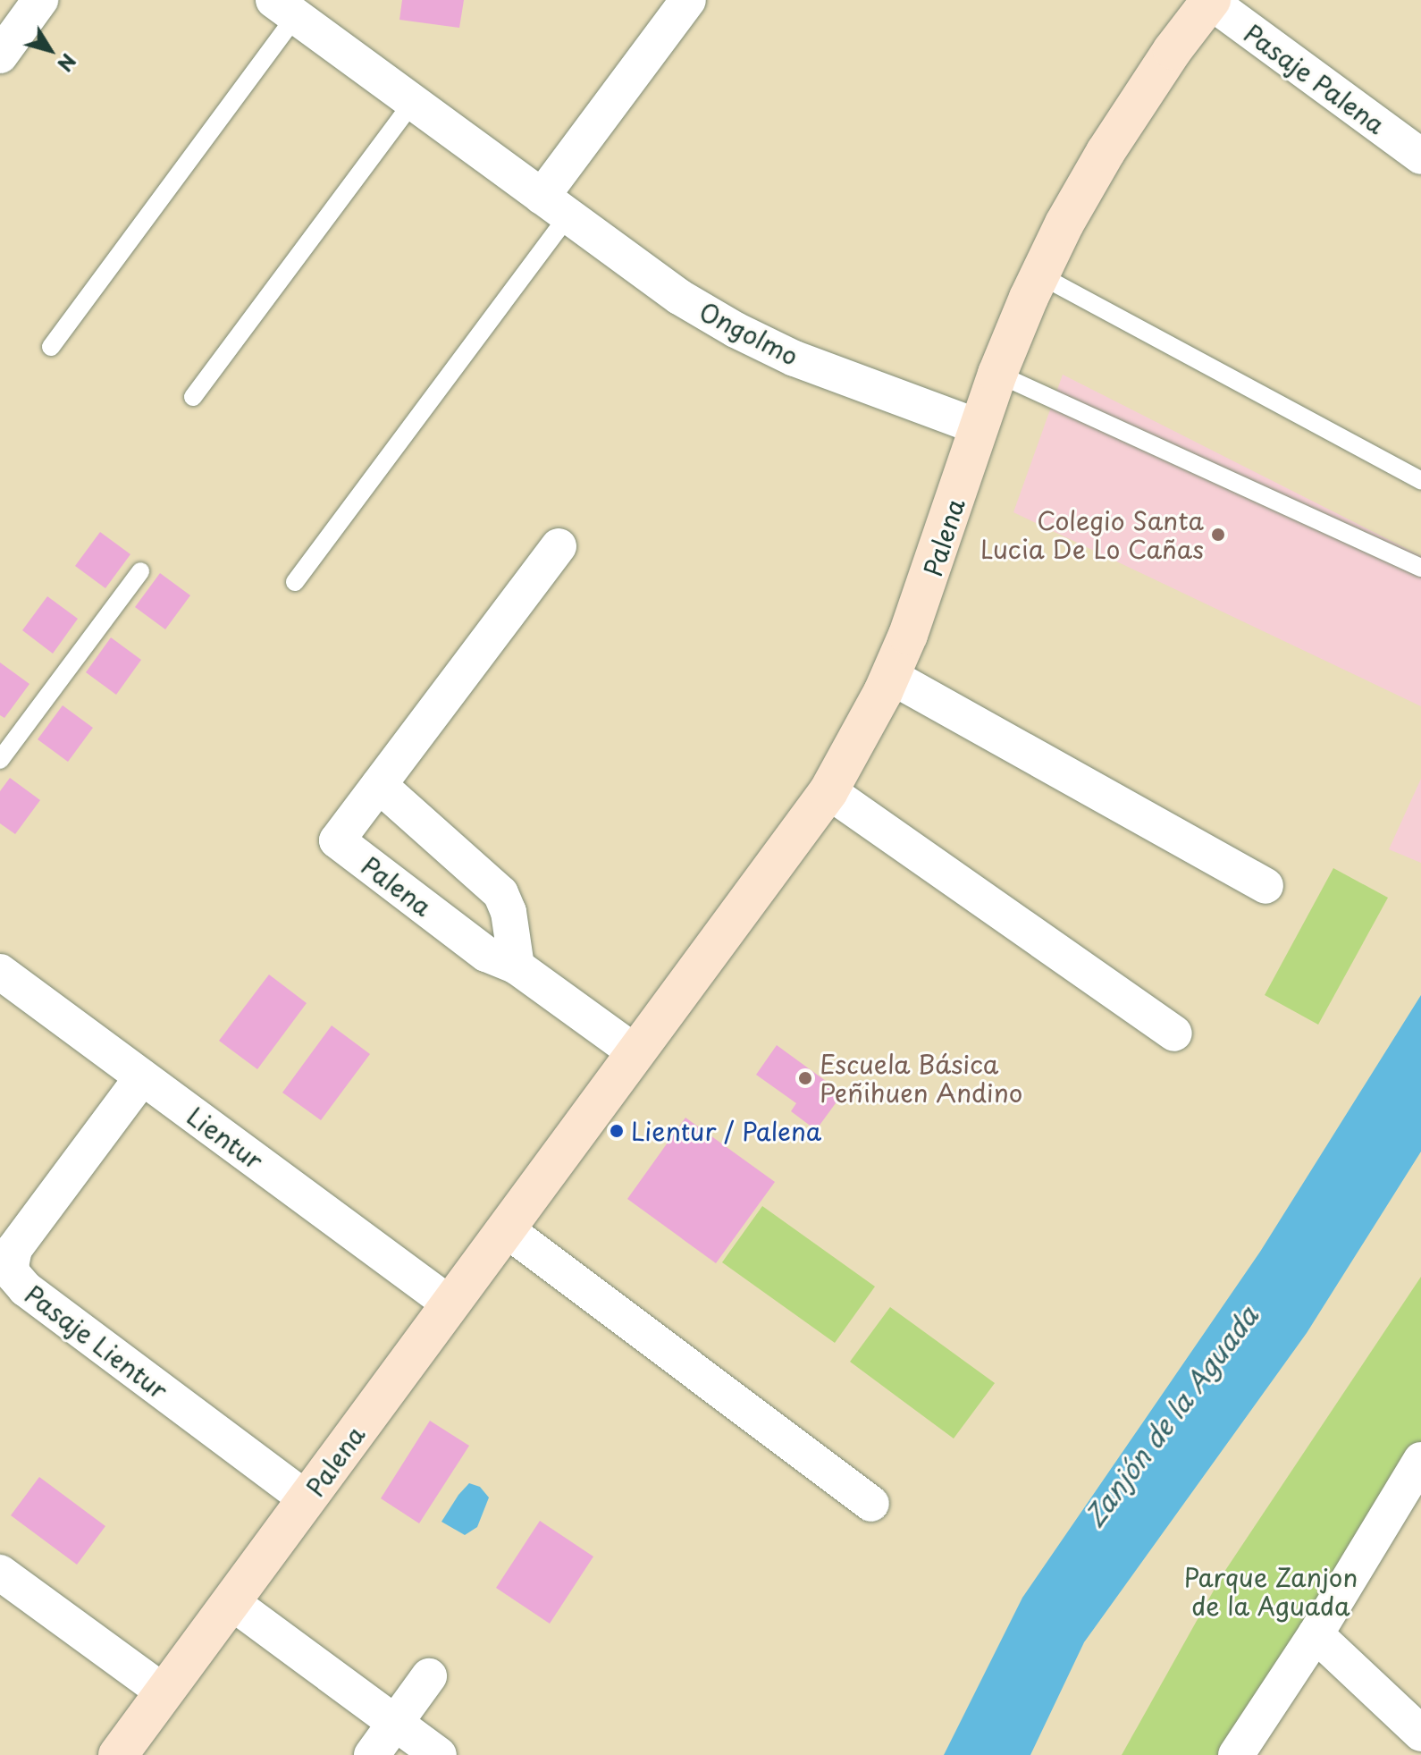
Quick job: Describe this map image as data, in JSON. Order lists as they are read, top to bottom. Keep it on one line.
{"streets":{"street":["Pasaje Palena","Ongolmo","Palena","Lientur","Pasaje Lientur"]},"crossings":[["Pasaje Palena","Palena"],["Ongolmo","Palena"],["Palena","Lientur"],["Palena","Pasaje Lientur"],["Lientur","Pasaje Lientur"]],"water":["Zanjón de la Aguada"],"parks":["Parque Zanjon de la Aguada"],"places":["Colegio Santa Lucia De Lo Cañas","Escuela Básica Peñihuen Andino","Lientur / Palena"],"north":"bottom right"}
